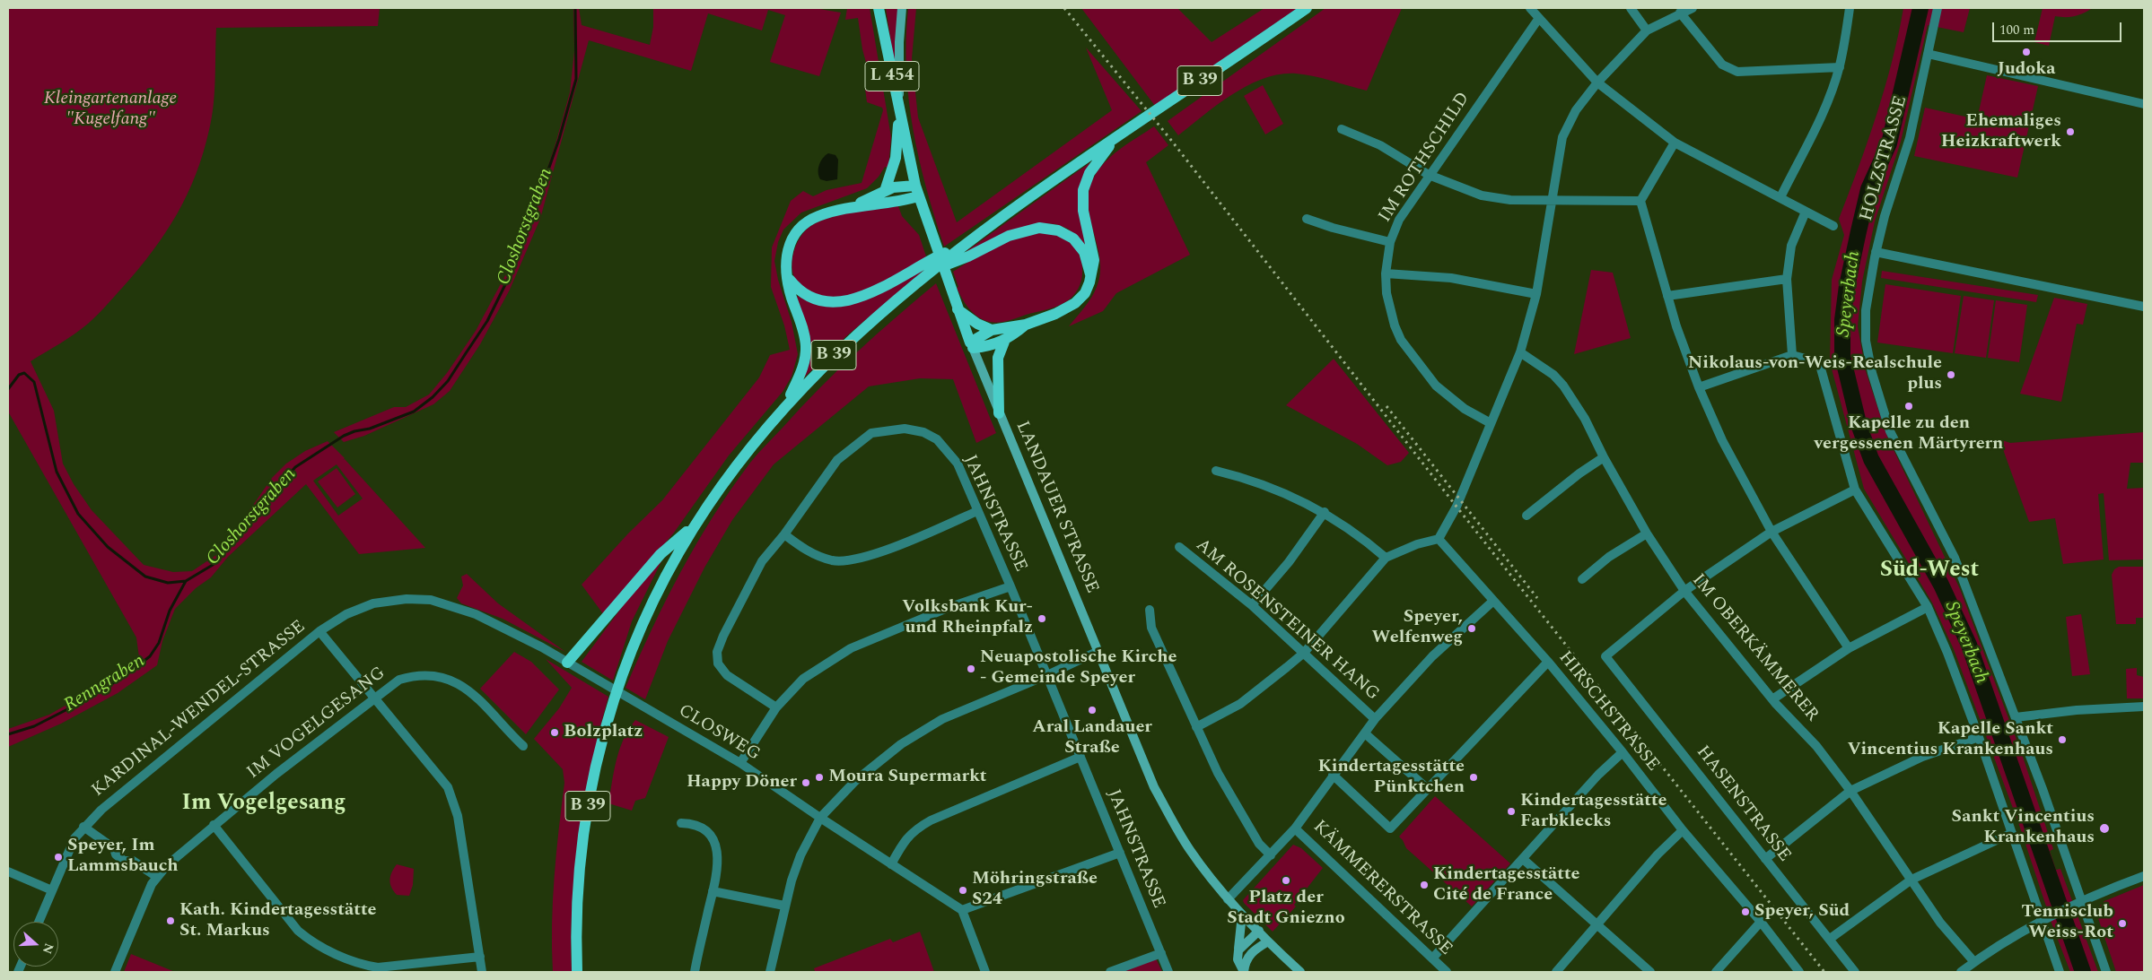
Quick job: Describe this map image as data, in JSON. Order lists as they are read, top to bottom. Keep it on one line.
{"streets":{"main road":["L 454","B 39","LANDAUER STRASSE"],"street":["IM ROTHSCHILD","HOLZSTRASSE","JAHNSTRASSE","AM ROSENSTEINER HANG","IM OBERKÄMMERER","KARDINAL-WENDEL-STRASSE","HIRSCHSTRASSE","IM VOGELGESANG","CLOSWEG","HASENSTRASSE","KÄMMERERSTRASSE"]},"crossings":[["IM OBERKÄMMERER","HASENSTRASSE"],["KARDINAL-WENDEL-STRASSE","CLOSWEG"]],"districts":["Süd-West","Im Vogelgesang"],"water":["Closhorstgraben","Speyerbach","Renngraben"],"parks":["Kleingartenanlage \"Kugelfang\""],"places":["Judoka","Ehemaliges Heizkraftwerk","Nikolaus-von-Weis-Realschule plus","Kapelle zu den vergessenen Märtyrern","Volksbank Kur- und Rheinpfalz","Speyer, Welfenweg","Neuapostolische Kirche - Gemeinde Speyer","Aral Landauer Straße","Bolzplatz","Kapelle Sankt Vincentius Krankenhaus","Moura Supermarkt","Kindertagesstätte Pünktchen","Happy Döner","Kindertagesstätte Farbklecks","Sankt Vincentius Krankenhaus","Speyer, Im Lammsbauch","Platz der Stadt Gniezno","Kindertagesstätte Cité de France","Möhringstraße S24","Speyer, Süd","Kath. Kindertagesstätte St. Markus","Tennisclub Weiss-Rot"],"scale_bar":"100 m","north":"right"}
